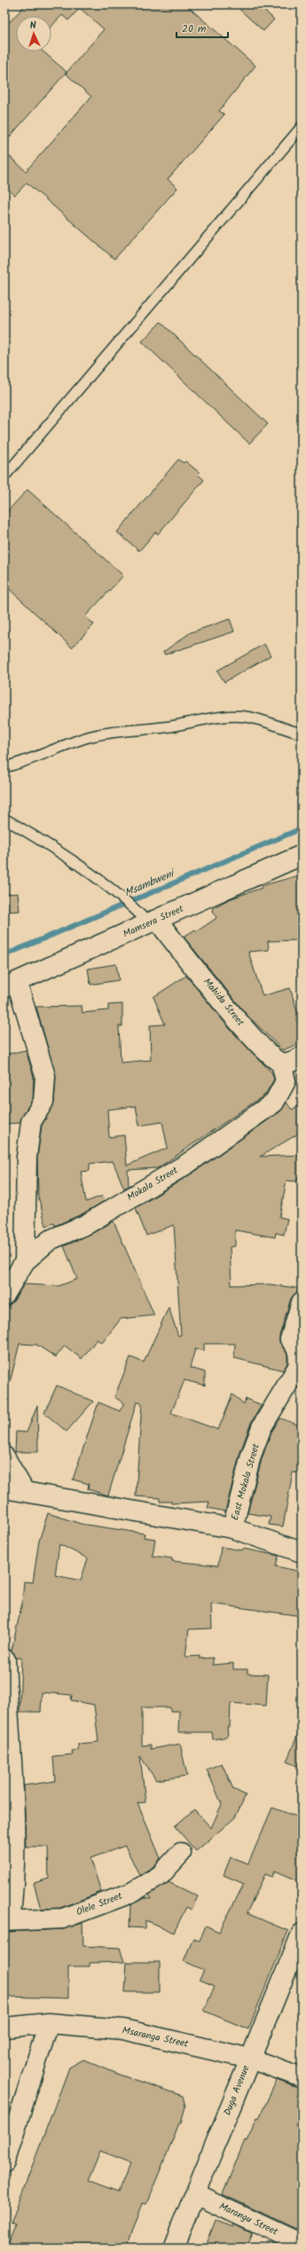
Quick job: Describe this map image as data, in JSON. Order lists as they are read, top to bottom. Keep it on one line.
{"streets":{"street":["Mamsera Street","Mahida Street","Mokala Street","East Mokala Street","Olele Street","Msaranga Street","Duga Avenue","Marangu Street"]},"crossings":[["Mamsera Street","Mahida Street"],["Mahida Street","Mokala Street"],["Msaranga Street","Duga Avenue"],["Duga Avenue","Marangu Street"]],"water":["Msambweni"],"scale_bar":"20 m","north":"top"}
